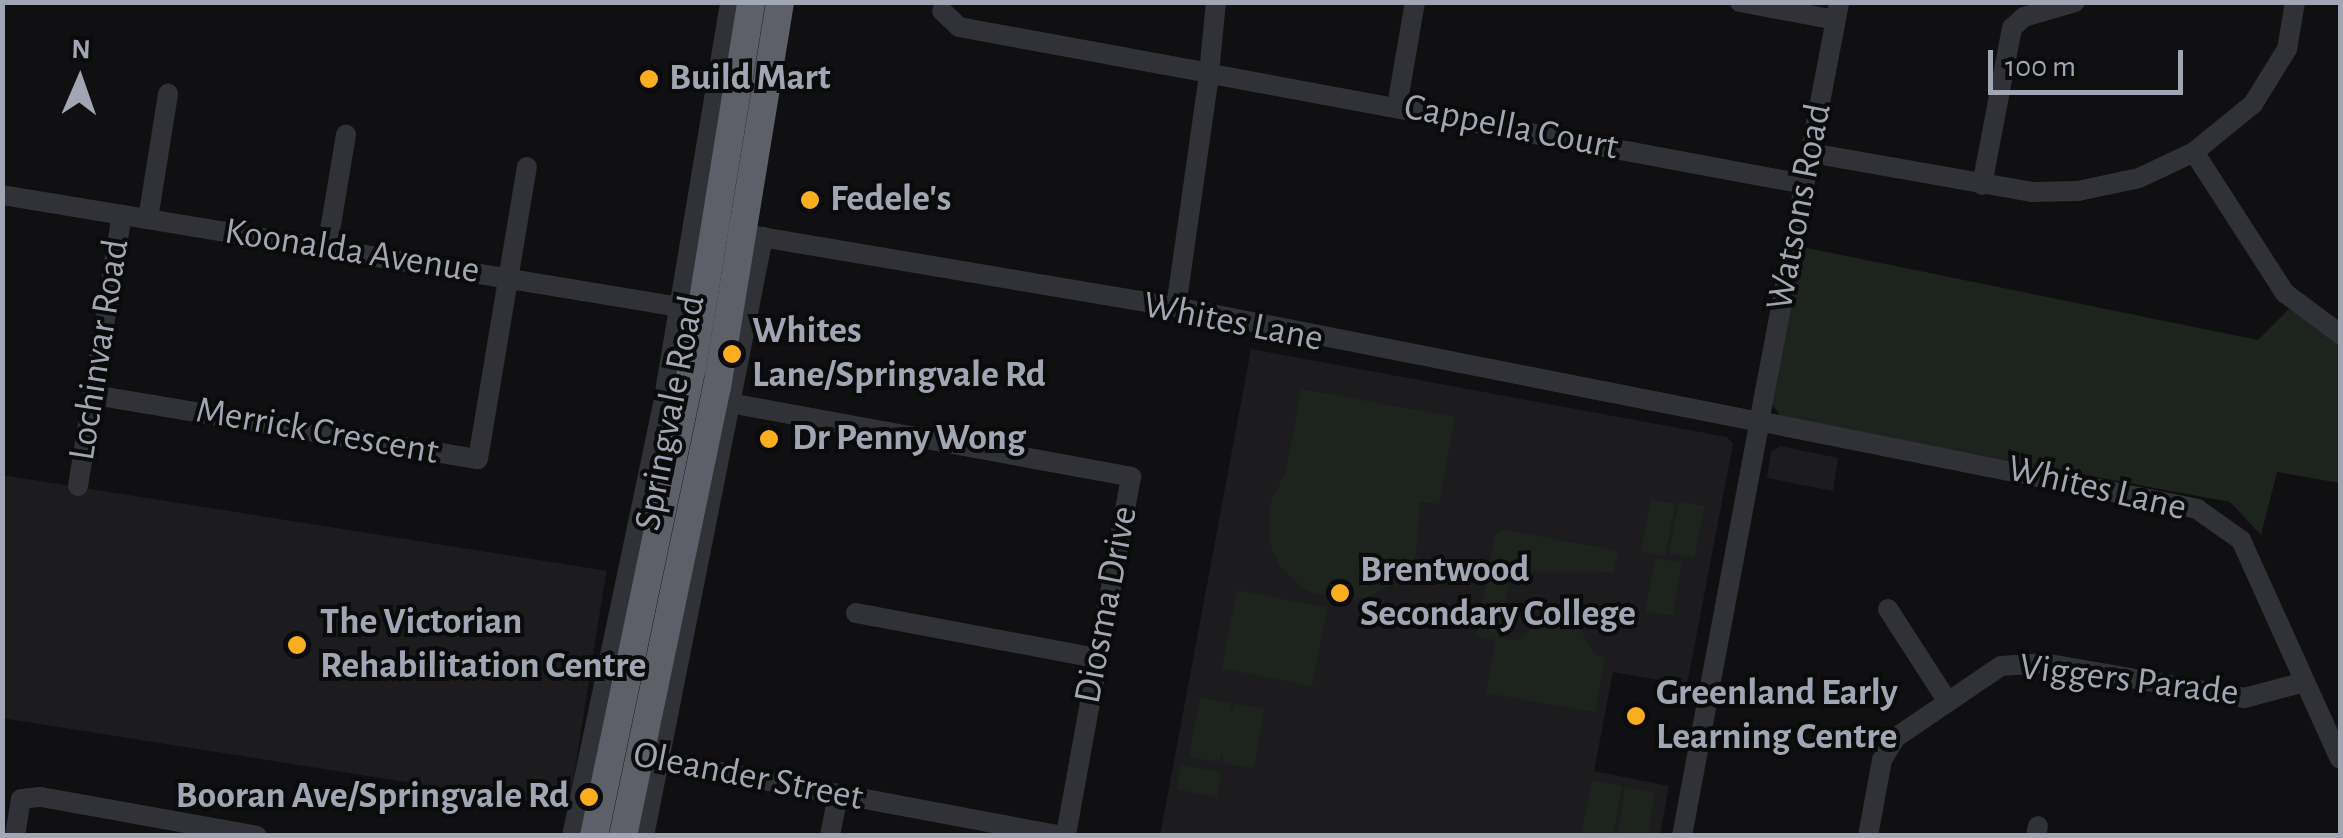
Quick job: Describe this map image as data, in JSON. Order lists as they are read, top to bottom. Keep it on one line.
{"streets":{"highway":["Springvale Road"],"street":["Cappella Court","Watsons Road","Koonalda Avenue","Whites Lane","Lochinvar Road","Merrick Crescent","Diosma Drive","Viggers Parade","Oleander Street"]},"crossings":[["Cappella Court","Watsons Road"],["Watsons Road","Whites Lane"],["Koonalda Avenue","Lochinvar Road"],["Koonalda Avenue","Springvale Road"],["Koonalda Avenue","Merrick Crescent"],["Whites Lane","Springvale Road"],["Whites Lane","Viggers Parade"],["Lochinvar Road","Merrick Crescent"],["Springvale Road","Diosma Drive"],["Springvale Road","Oleander Street"],["Diosma Drive","Oleander Street"]],"places":["Build Mart","Fedele's","Whites Lane/Springvale Rd","Dr Penny Wong","Brentwood Secondary College","The Victorian Rehabilitation Centre","Greenland Early Learning Centre","Booran Ave/Springvale Rd"],"scale_bar":"100 m","north":"top"}
